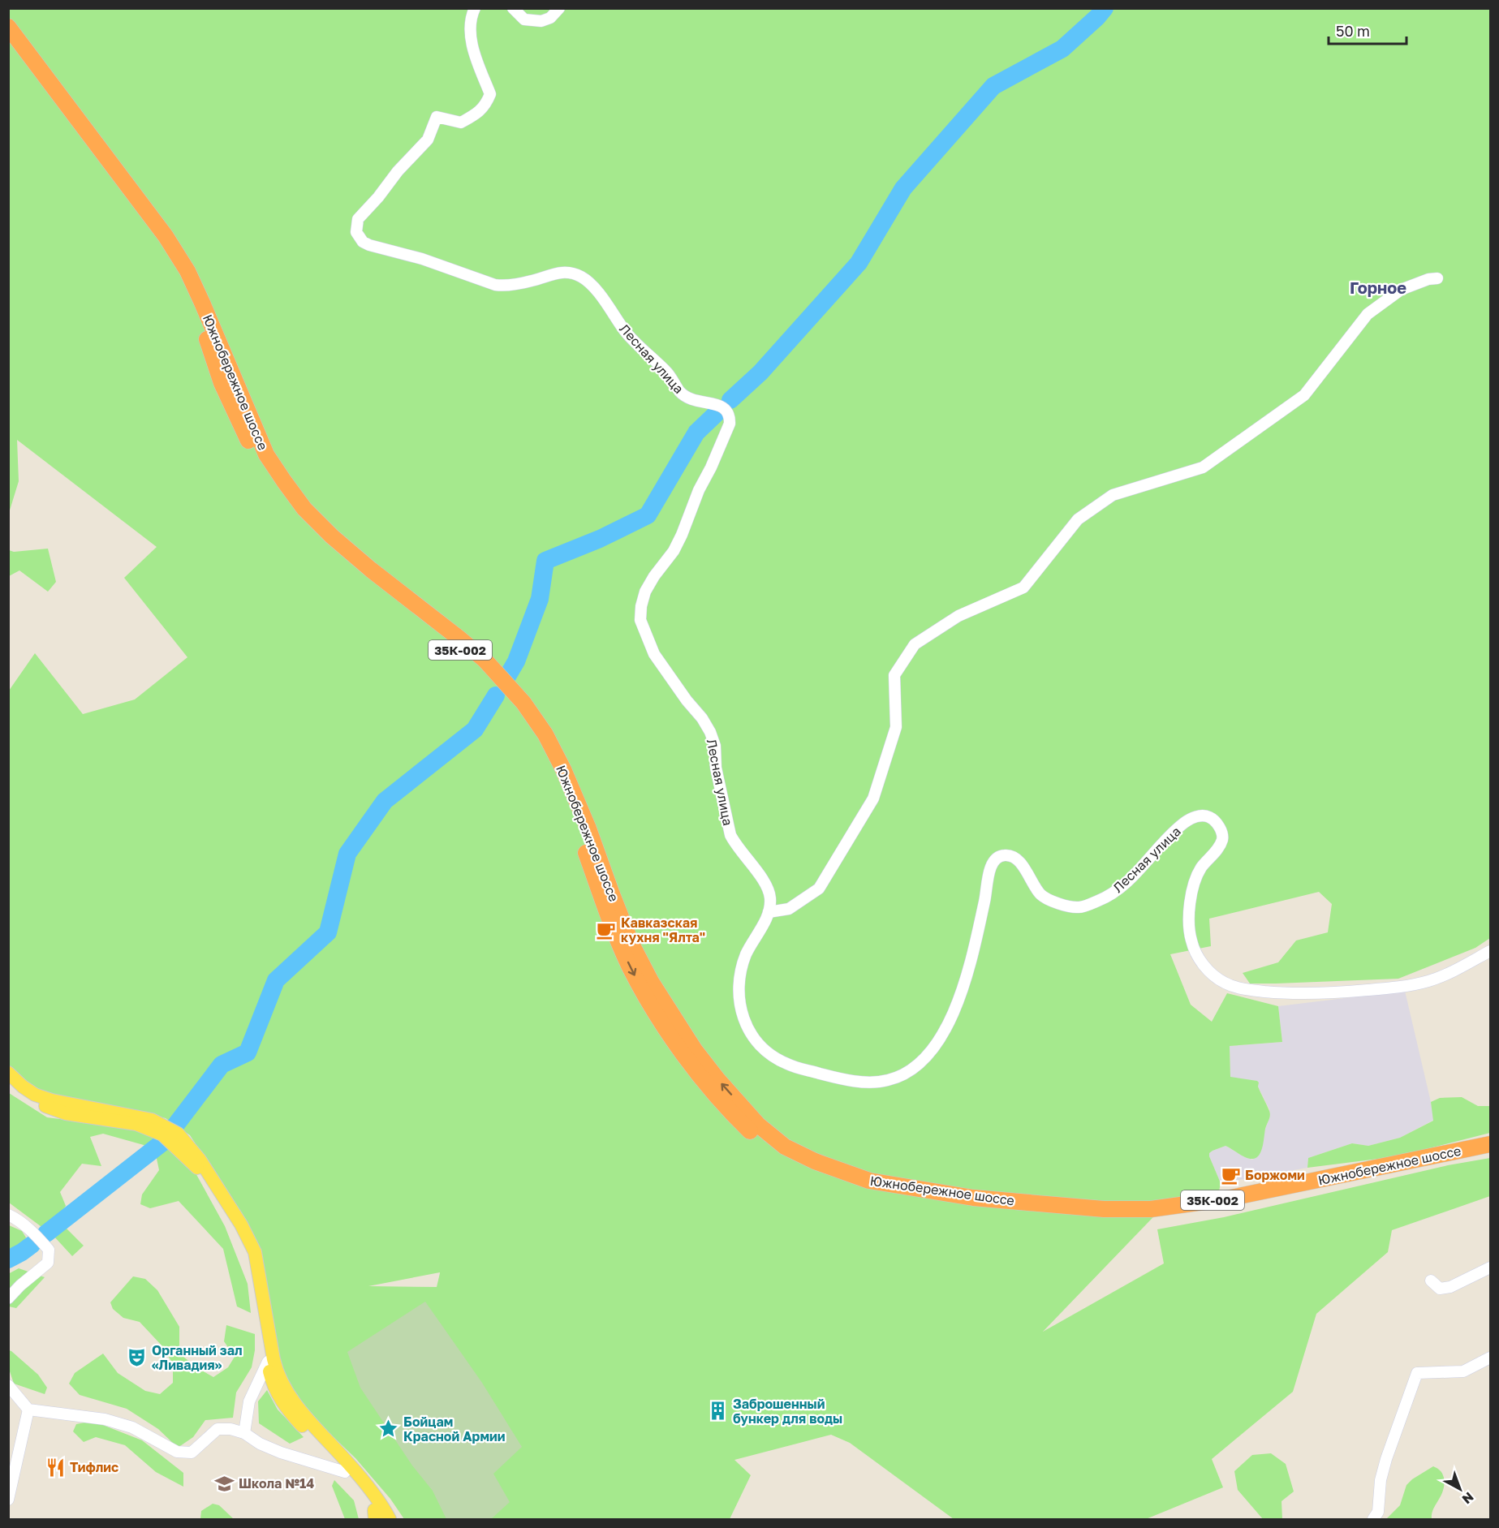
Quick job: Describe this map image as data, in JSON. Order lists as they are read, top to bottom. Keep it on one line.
{"streets":{"highway":["Южнобережное шоссе","35К-002"],"street":["Лесная улица"]},"districts":["Горное"],"places":{"cafe":["Кавказская кухня \"Ялта\"","Боржоми"],"theatre":["Органный зал «Ливадия»"],"building":["Заброшенный бункер для воды"],"place":["Бойцам Красной Армии"],"restaurant":["Тифлис"],"school or university":["Школа №14"]},"scale_bar":"50 m","north":"bottom right"}
